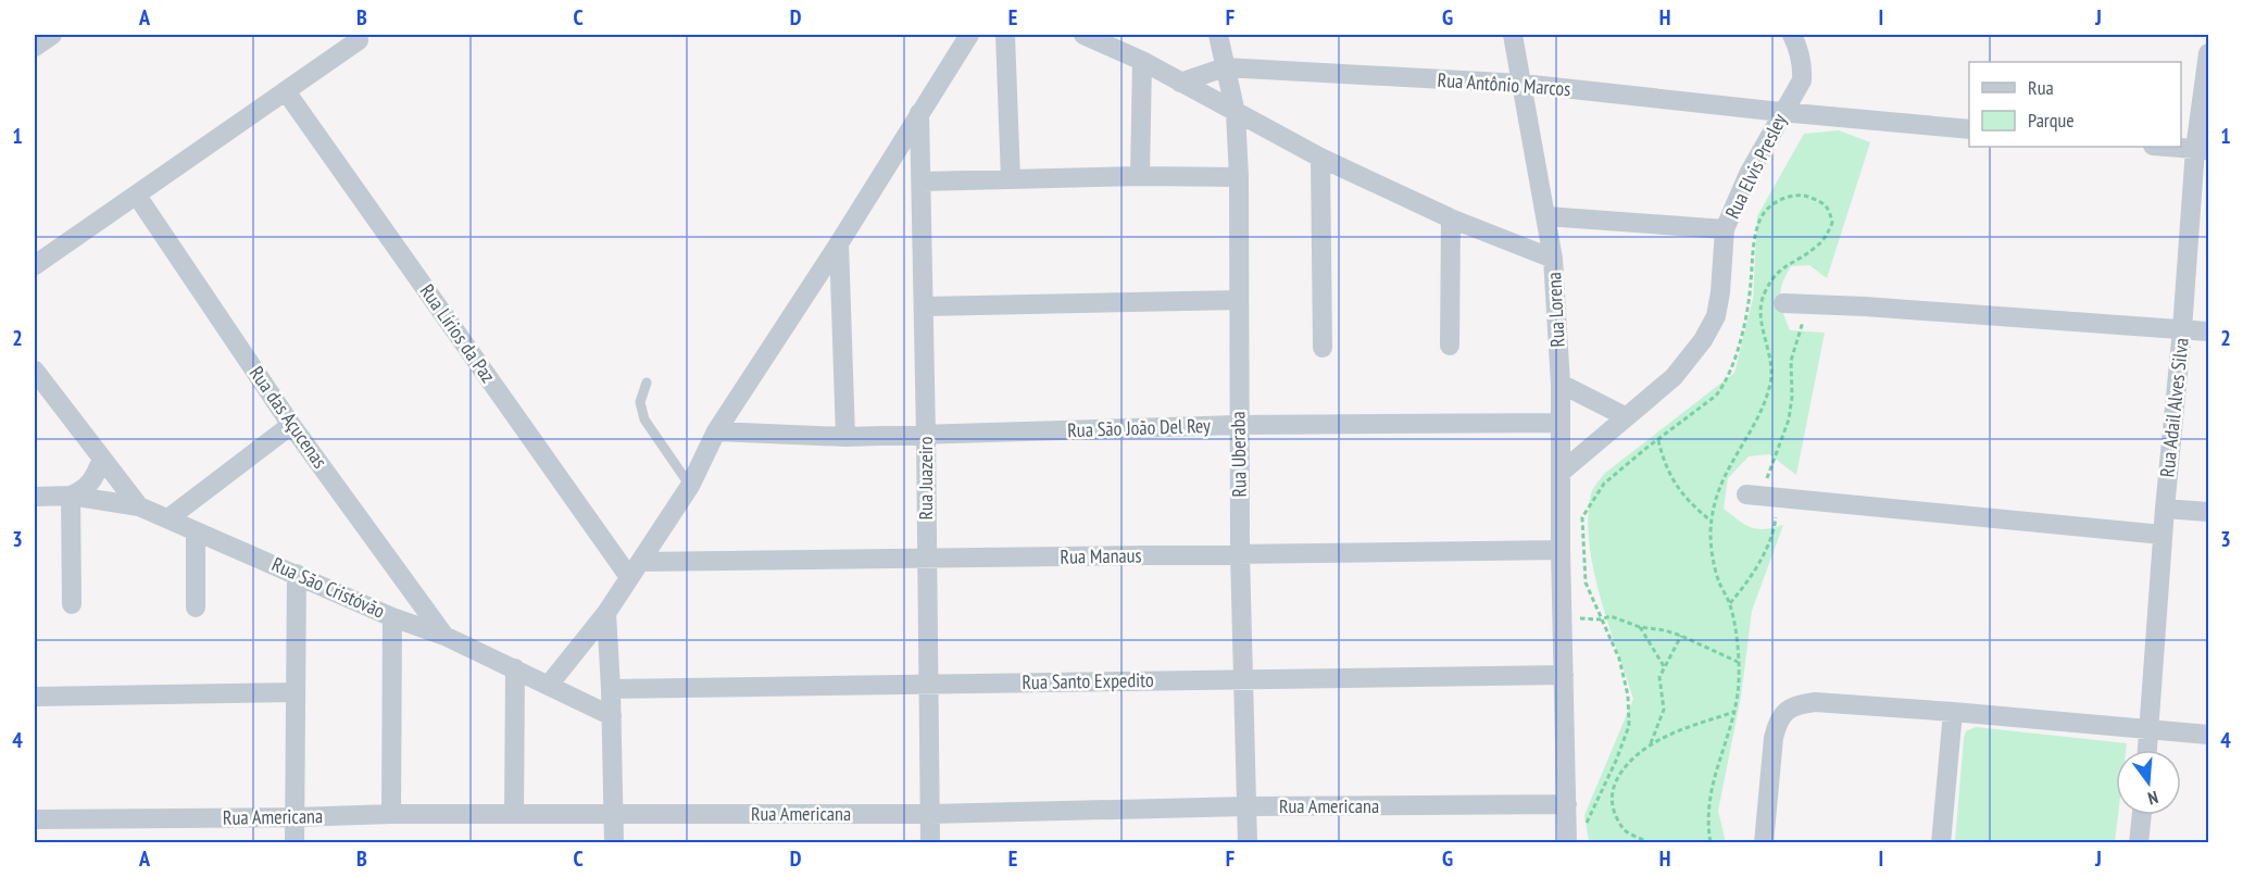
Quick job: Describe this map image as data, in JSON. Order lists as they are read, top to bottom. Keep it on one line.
{"streets":{"street":["Rua Antônio Marcos","Rua Elvis Presley","Rua Lorena","Rua Lírios da Paz","Rua Adail Alves Silva","Rua das Açucenas","Rua São João Del Rey","Rua Uberaba","Rua Juazeiro","Rua Manaus","Rua São Cristóvão","Rua Santo Expedito","Rua Americana"]},"crossings":[["Rua Antônio Marcos","Rua Elvis Presley"],["Rua Antônio Marcos","Rua Uberaba"],["Rua Elvis Presley","Rua Lorena"],["Rua Lorena","Rua São João Del Rey"],["Rua Lorena","Rua Uberaba"],["Rua Lorena","Rua Manaus"],["Rua Lorena","Rua Santo Expedito"],["Rua Lorena","Rua Americana"],["Rua Lírios da Paz","Rua Manaus"],["Rua das Açucenas","Rua São Cristóvão"],["Rua São João Del Rey","Rua Uberaba"],["Rua São João Del Rey","Rua Juazeiro"],["Rua Uberaba","Rua Manaus"],["Rua Uberaba","Rua Santo Expedito"],["Rua Uberaba","Rua Americana"],["Rua Juazeiro","Rua Manaus"],["Rua Juazeiro","Rua Santo Expedito"],["Rua Juazeiro","Rua Americana"]],"legend":["Rua","Parque"],"north":"bottom","grid":{"columns":["A","B","C","D","E","F","G","H","I","J"],"rows":["1","2","3","4"]}}
